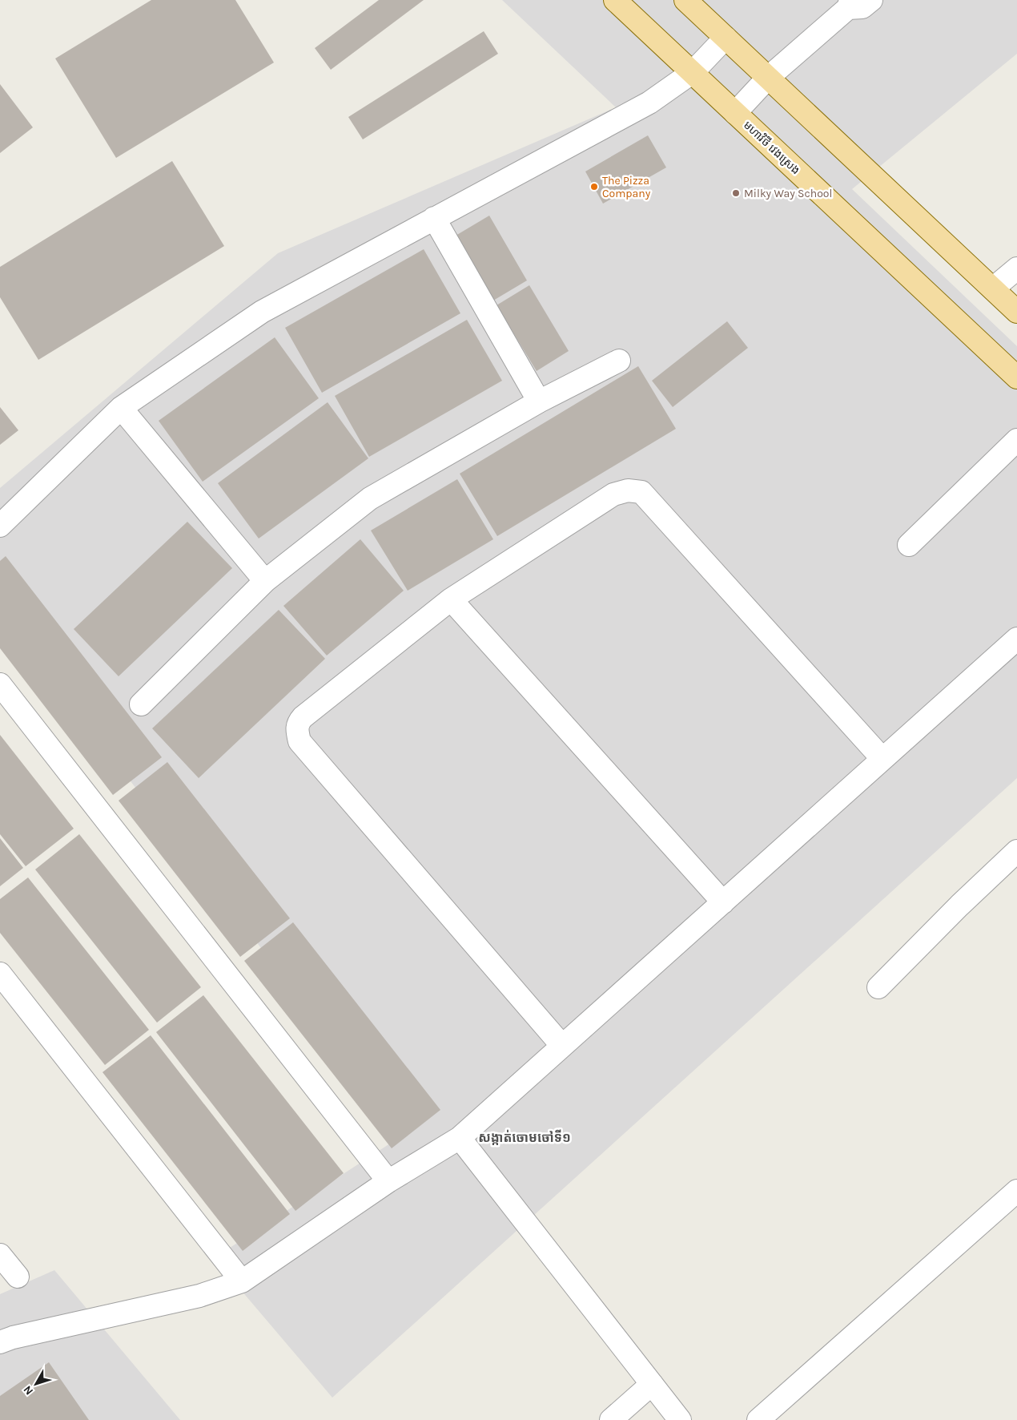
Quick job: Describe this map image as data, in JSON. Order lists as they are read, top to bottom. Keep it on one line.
{"streets":{"main road":["មហាវិថី វេងស្រេង"]},"districts":["សង្កាត់ចោមចៅទី១"],"places":["The Pizza Company","Milky Way School"],"north":"bottom left"}
